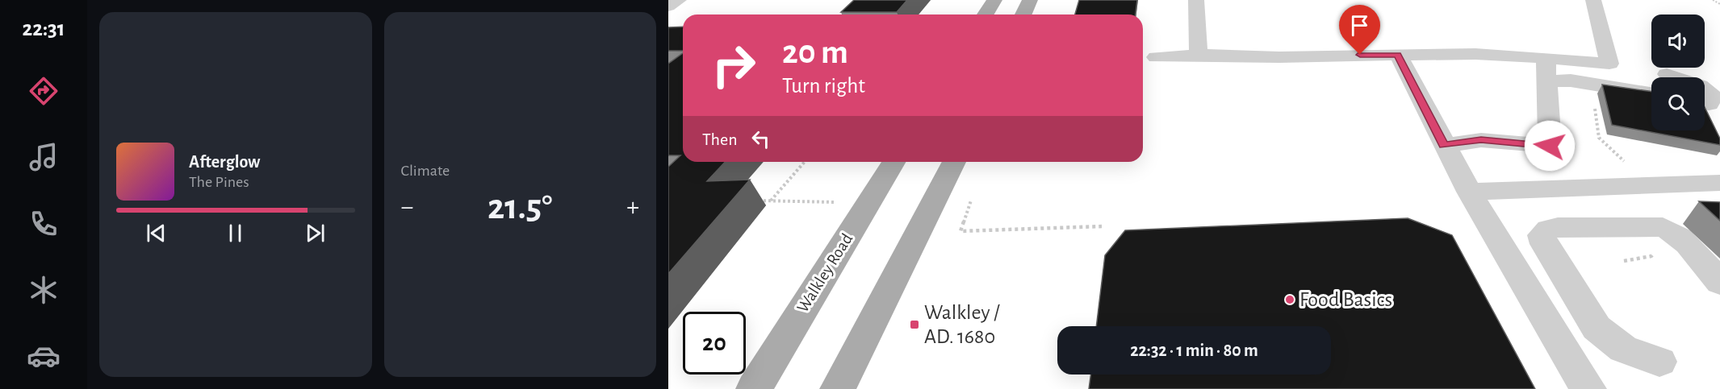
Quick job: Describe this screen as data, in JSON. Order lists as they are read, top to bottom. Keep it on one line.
{"streets":{"main road":["Walkley Road"]},"places":{"other":["Food Basics"],"transit":["Walkley / AD. 1680"]},"page":{"tabs":"22:31","tile":"Climate","turn":["20 m","Turn right"],"then":"Then","song":["Afterglow","The Pines"],"heat":["−","21.5°","+"],"limit":"20","trip":"22:32 · 1 min · 80 m"}}
